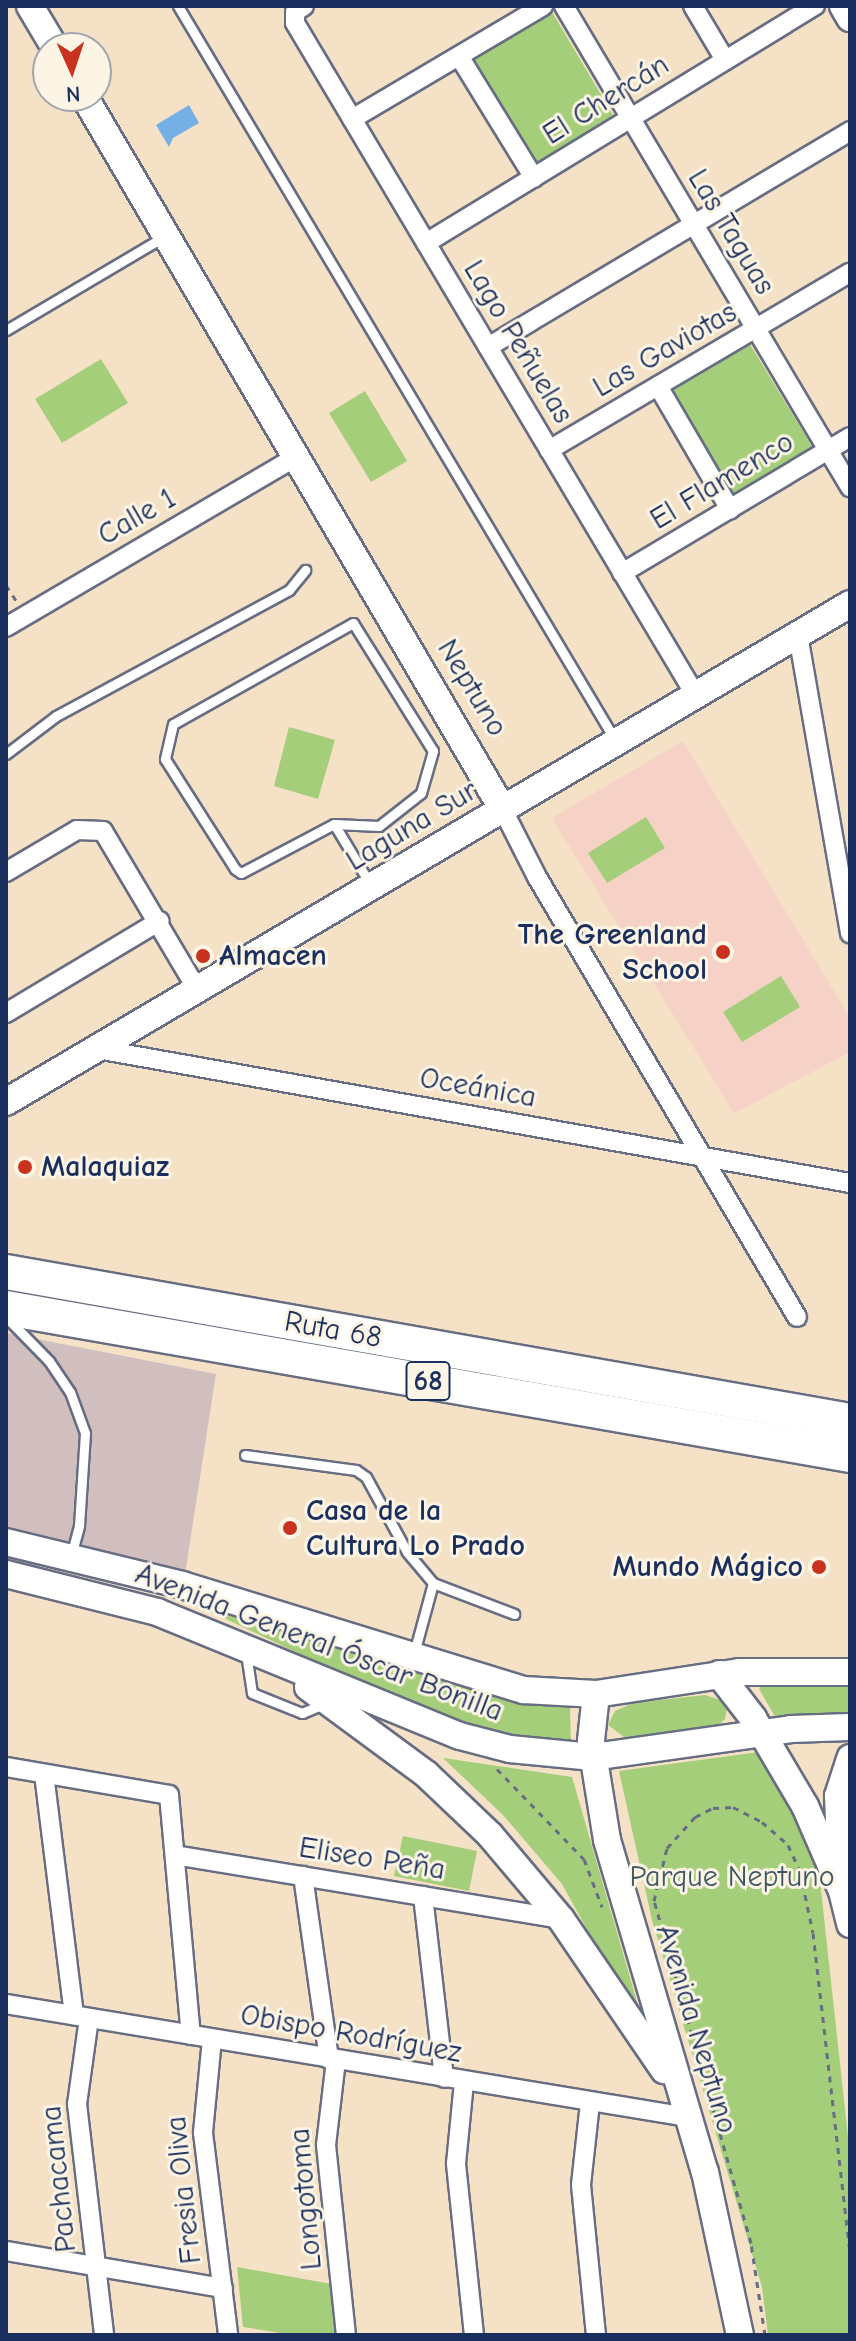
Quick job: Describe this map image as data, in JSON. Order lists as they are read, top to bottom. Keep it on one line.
{"streets":{"highway":["Ruta 68","68"],"main road":["Neptuno","Laguna Sur","Avenida General Óscar Bonilla","Avenida Neptuno"],"street":["El Chercán","Las Taguas","Lago Peñuelas","Las Gaviotas","El Flamenco","Calle 1","Oceánica","Eliseo Peña","Obispo Rodríguez","Pachacama","Fresia Oliva","Longotoma"]},"crossings":[["El Chercán","Las Taguas"],["El Chercán","Lago Peñuelas"],["Las Taguas","Las Gaviotas"],["Las Taguas","El Flamenco"],["Lago Peñuelas","Las Gaviotas"],["Lago Peñuelas","El Flamenco"],["Lago Peñuelas","Laguna Sur"],["Calle 1","Neptuno"],["Neptuno","Laguna Sur"],["Neptuno","Oceánica"],["Laguna Sur","Oceánica"],["Avenida General Óscar Bonilla","Avenida Neptuno"],["Eliseo Peña","Longotoma"],["Avenida Neptuno","Obispo Rodríguez"],["Obispo Rodríguez","Pachacama"],["Obispo Rodríguez","Fresia Oliva"],["Obispo Rodríguez","Longotoma"]],"parks":["Parque Neptuno"],"places":["The Greenland School","Almacen","Malaquiaz","Casa de la Cultura Lo Prado","Mundo Mágico"],"north":"bottom"}
